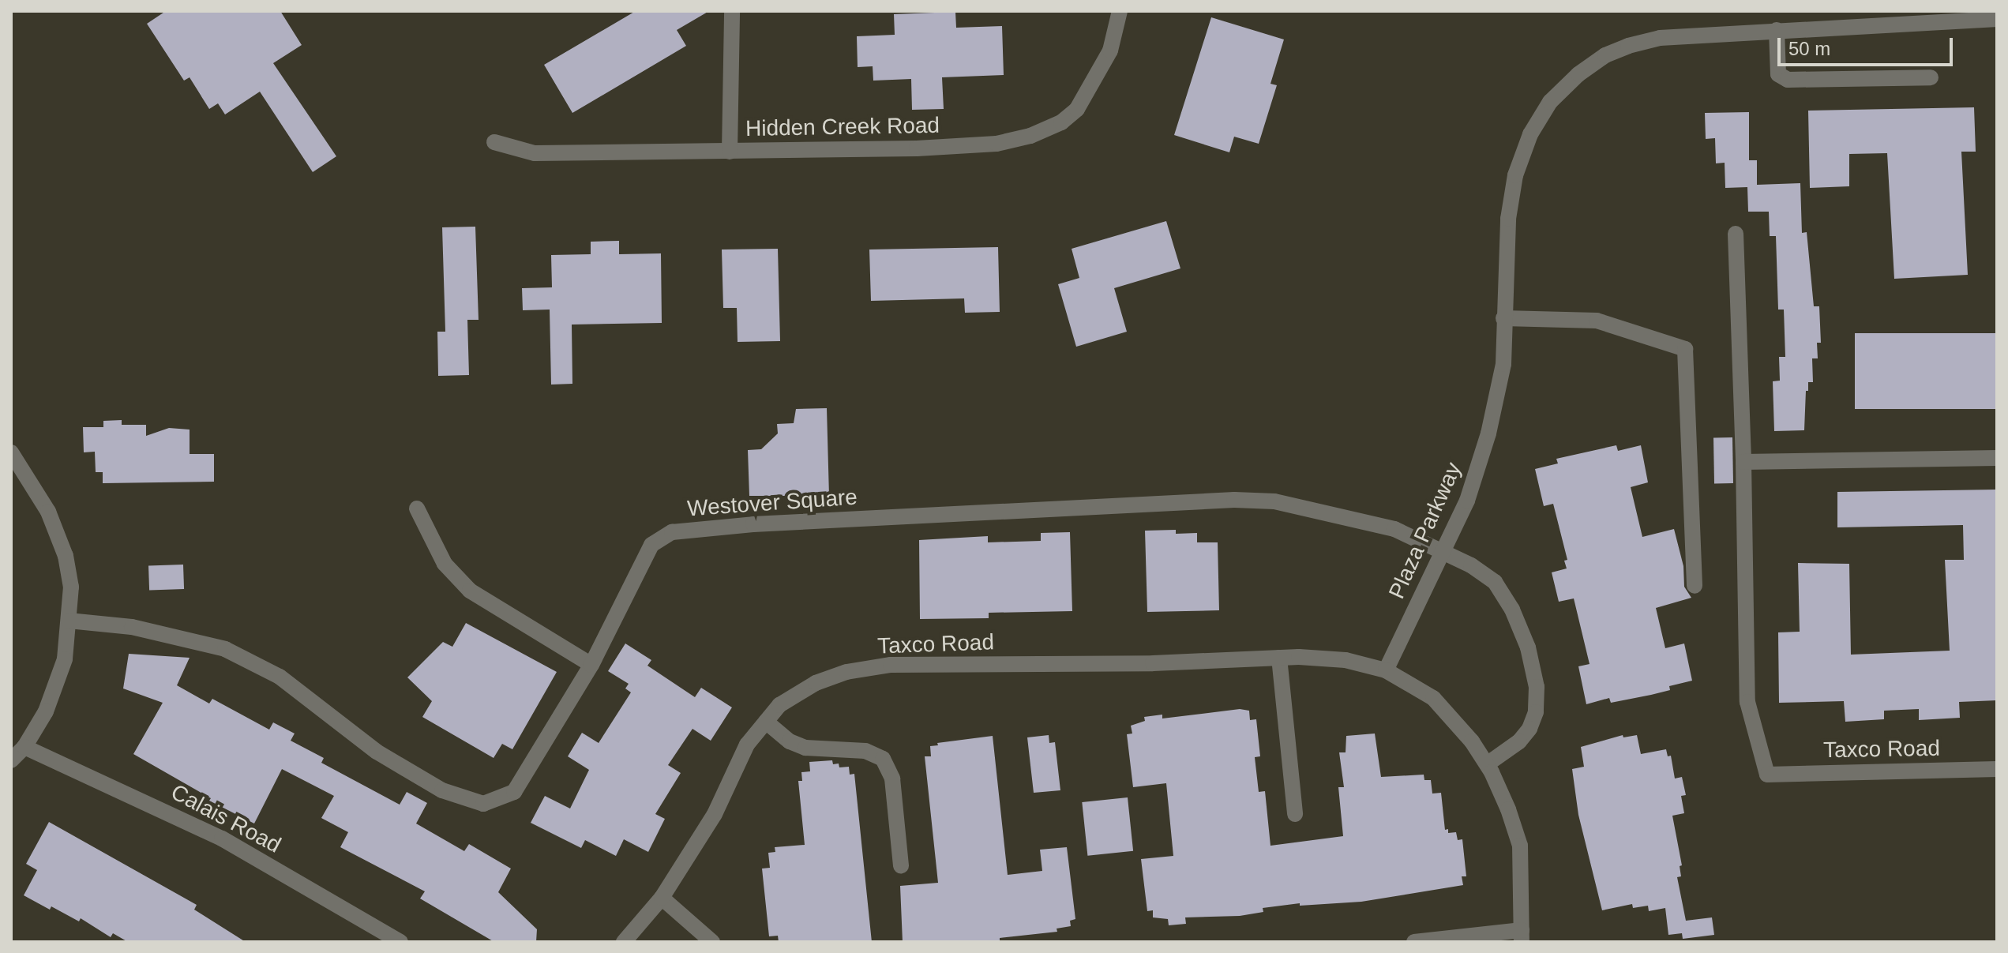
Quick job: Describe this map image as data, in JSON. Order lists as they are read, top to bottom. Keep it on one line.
{"streets":{"street":["Hidden Creek Road","Westover Square","Plaza Parkway","Taxco Road","Calais Road"]},"crossings":[["Westover Square","Plaza Parkway"],["Plaza Parkway","Taxco Road"]],"scale_bar":"50 m"}
